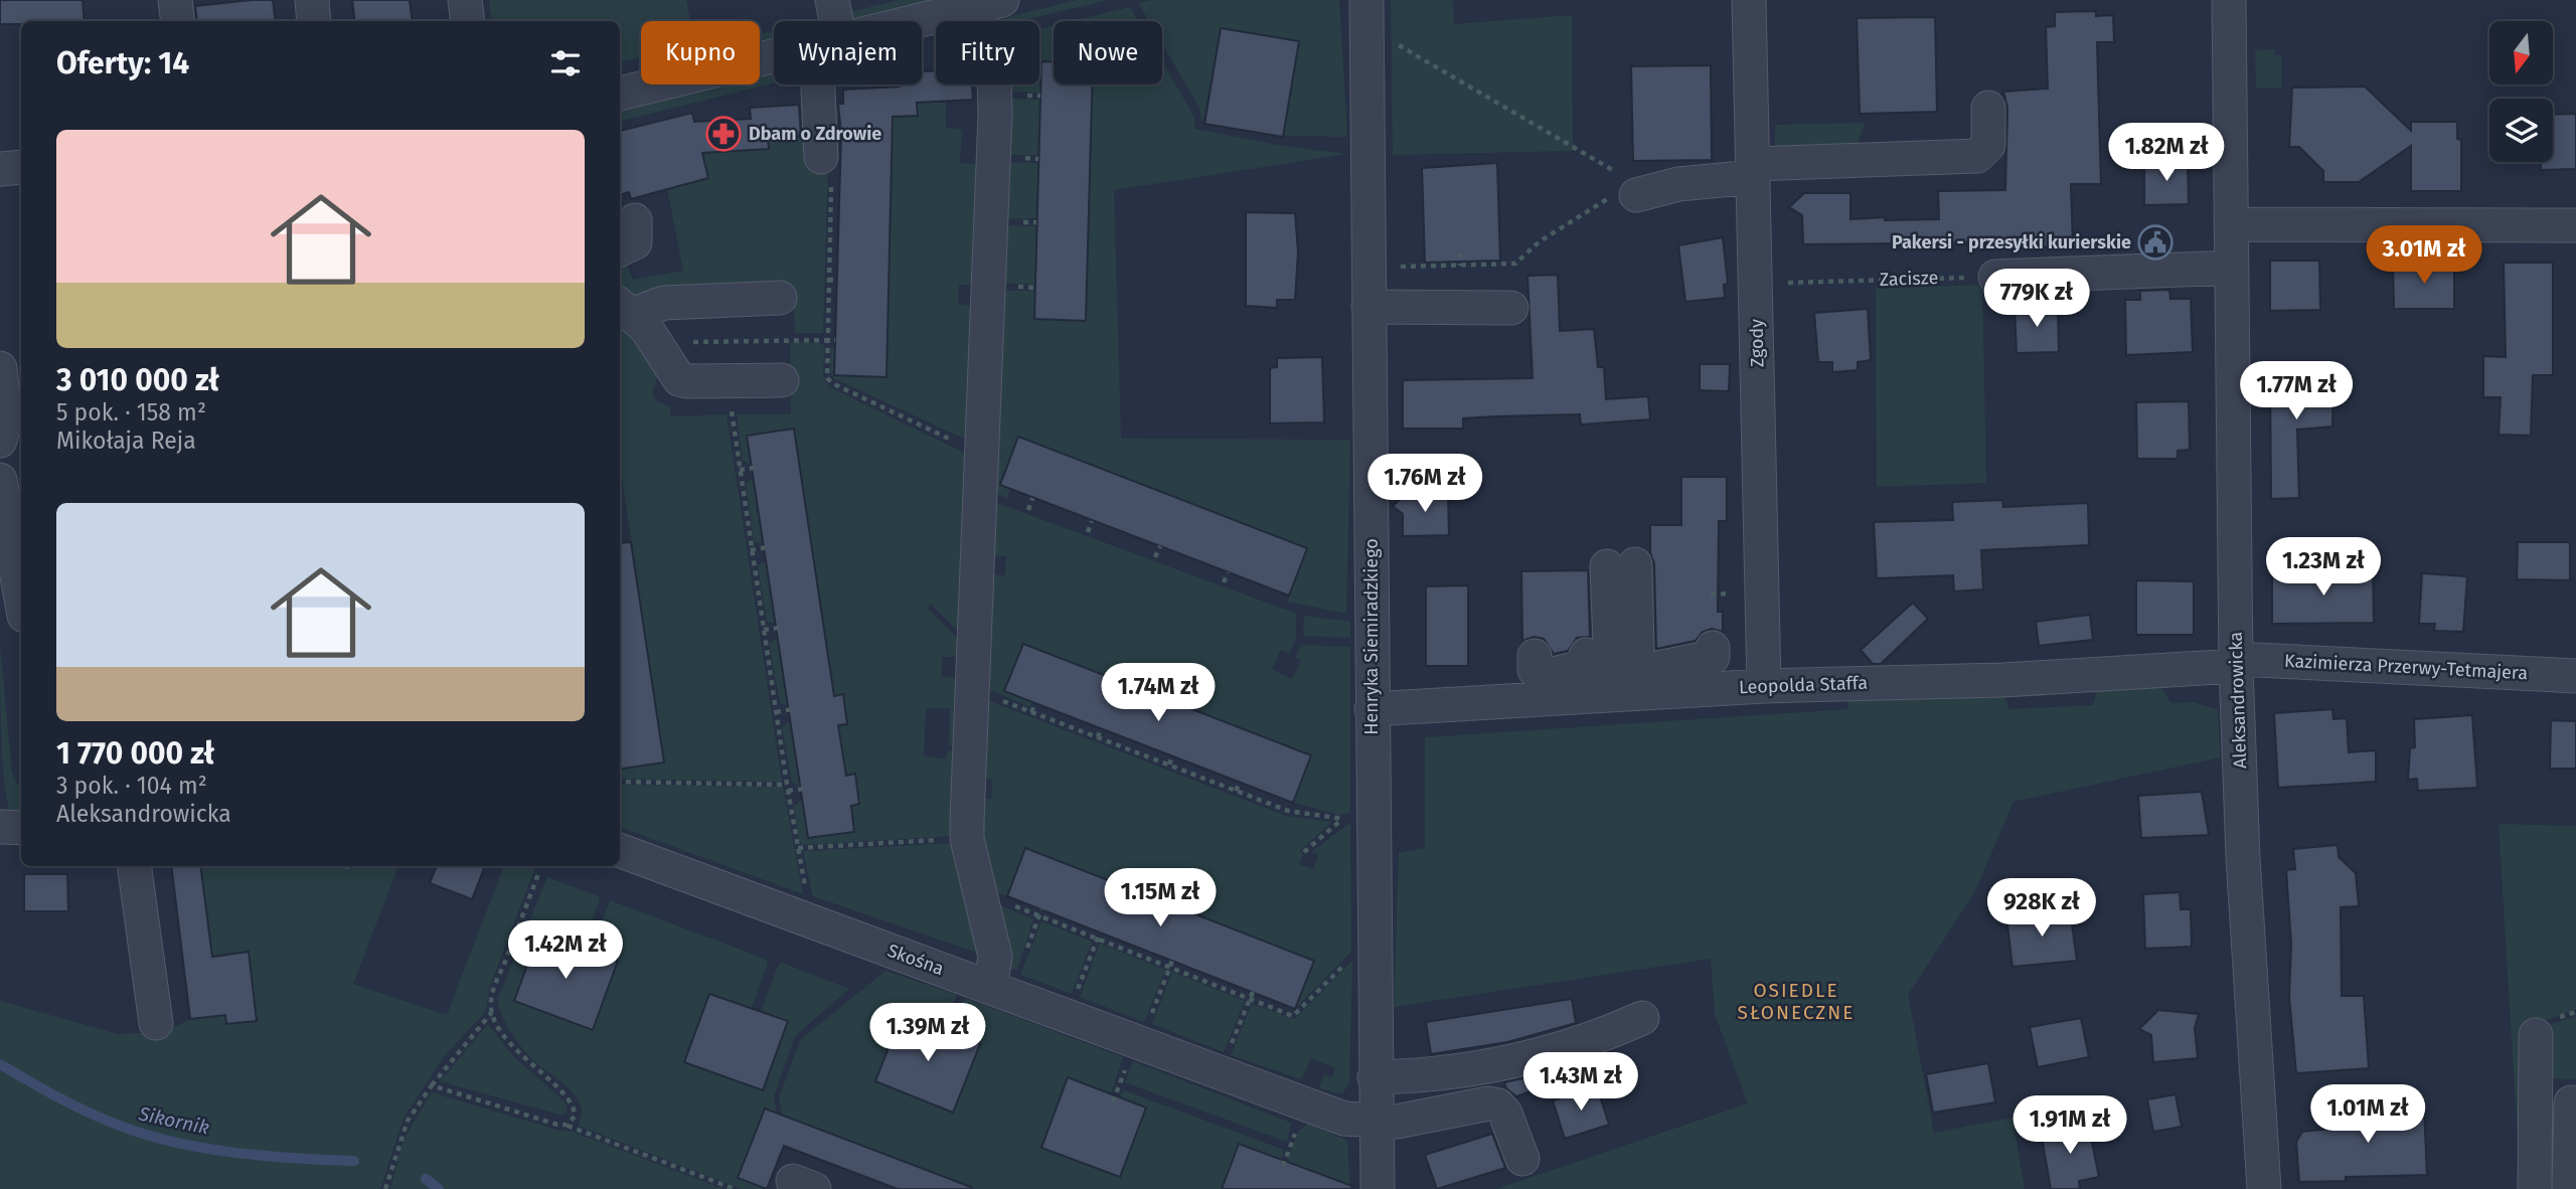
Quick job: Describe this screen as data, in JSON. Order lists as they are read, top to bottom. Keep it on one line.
{"streets":{"street":["Zgody","Henryka Siemiradzkiego","Kazimierza Przerwy-Tetmajera","Leopolda Staffa","Aleksandrowicka","Skośna"],"path":["Zacisze"]},"crossings":[["Zacisze","Zgody"],["Zgody","Leopolda Staffa"],["Henryka Siemiradzkiego","Leopolda Staffa"],["Henryka Siemiradzkiego","Skośna"],["Kazimierza Przerwy-Tetmajera","Leopolda Staffa"],["Kazimierza Przerwy-Tetmajera","Aleksandrowicka"],["Leopolda Staffa","Aleksandrowicka"]],"districts":["OSIEDLE SŁONECZNE"],"water":["Sikornik"],"places":{"pharmacy":["Dbam o Zdrowie"],"public building":["Pakersi - przesyłki kurierskie"]},"north":"bottom","page":{"chip":["Kupno","Wynajem","Filtry","Nowe"],"heading":"Oferty: 14","list":[{"name":"3 010 000 zł","note":"5 pok. · 158 m² · Mikołaja Reja"},{"name":"1 770 000 zł","note":"3 pok. · 104 m² · Aleksandrowicka"}],"price":["1.82M zł","3.01M zł","779K zł","1.77M zł","1.76M zł","1.23M zł","1.74M zł","1.15M zł","928K zł","1.42M zł","1.39M zł","1.43M zł","1.01M zł","1.91M zł"]}}
